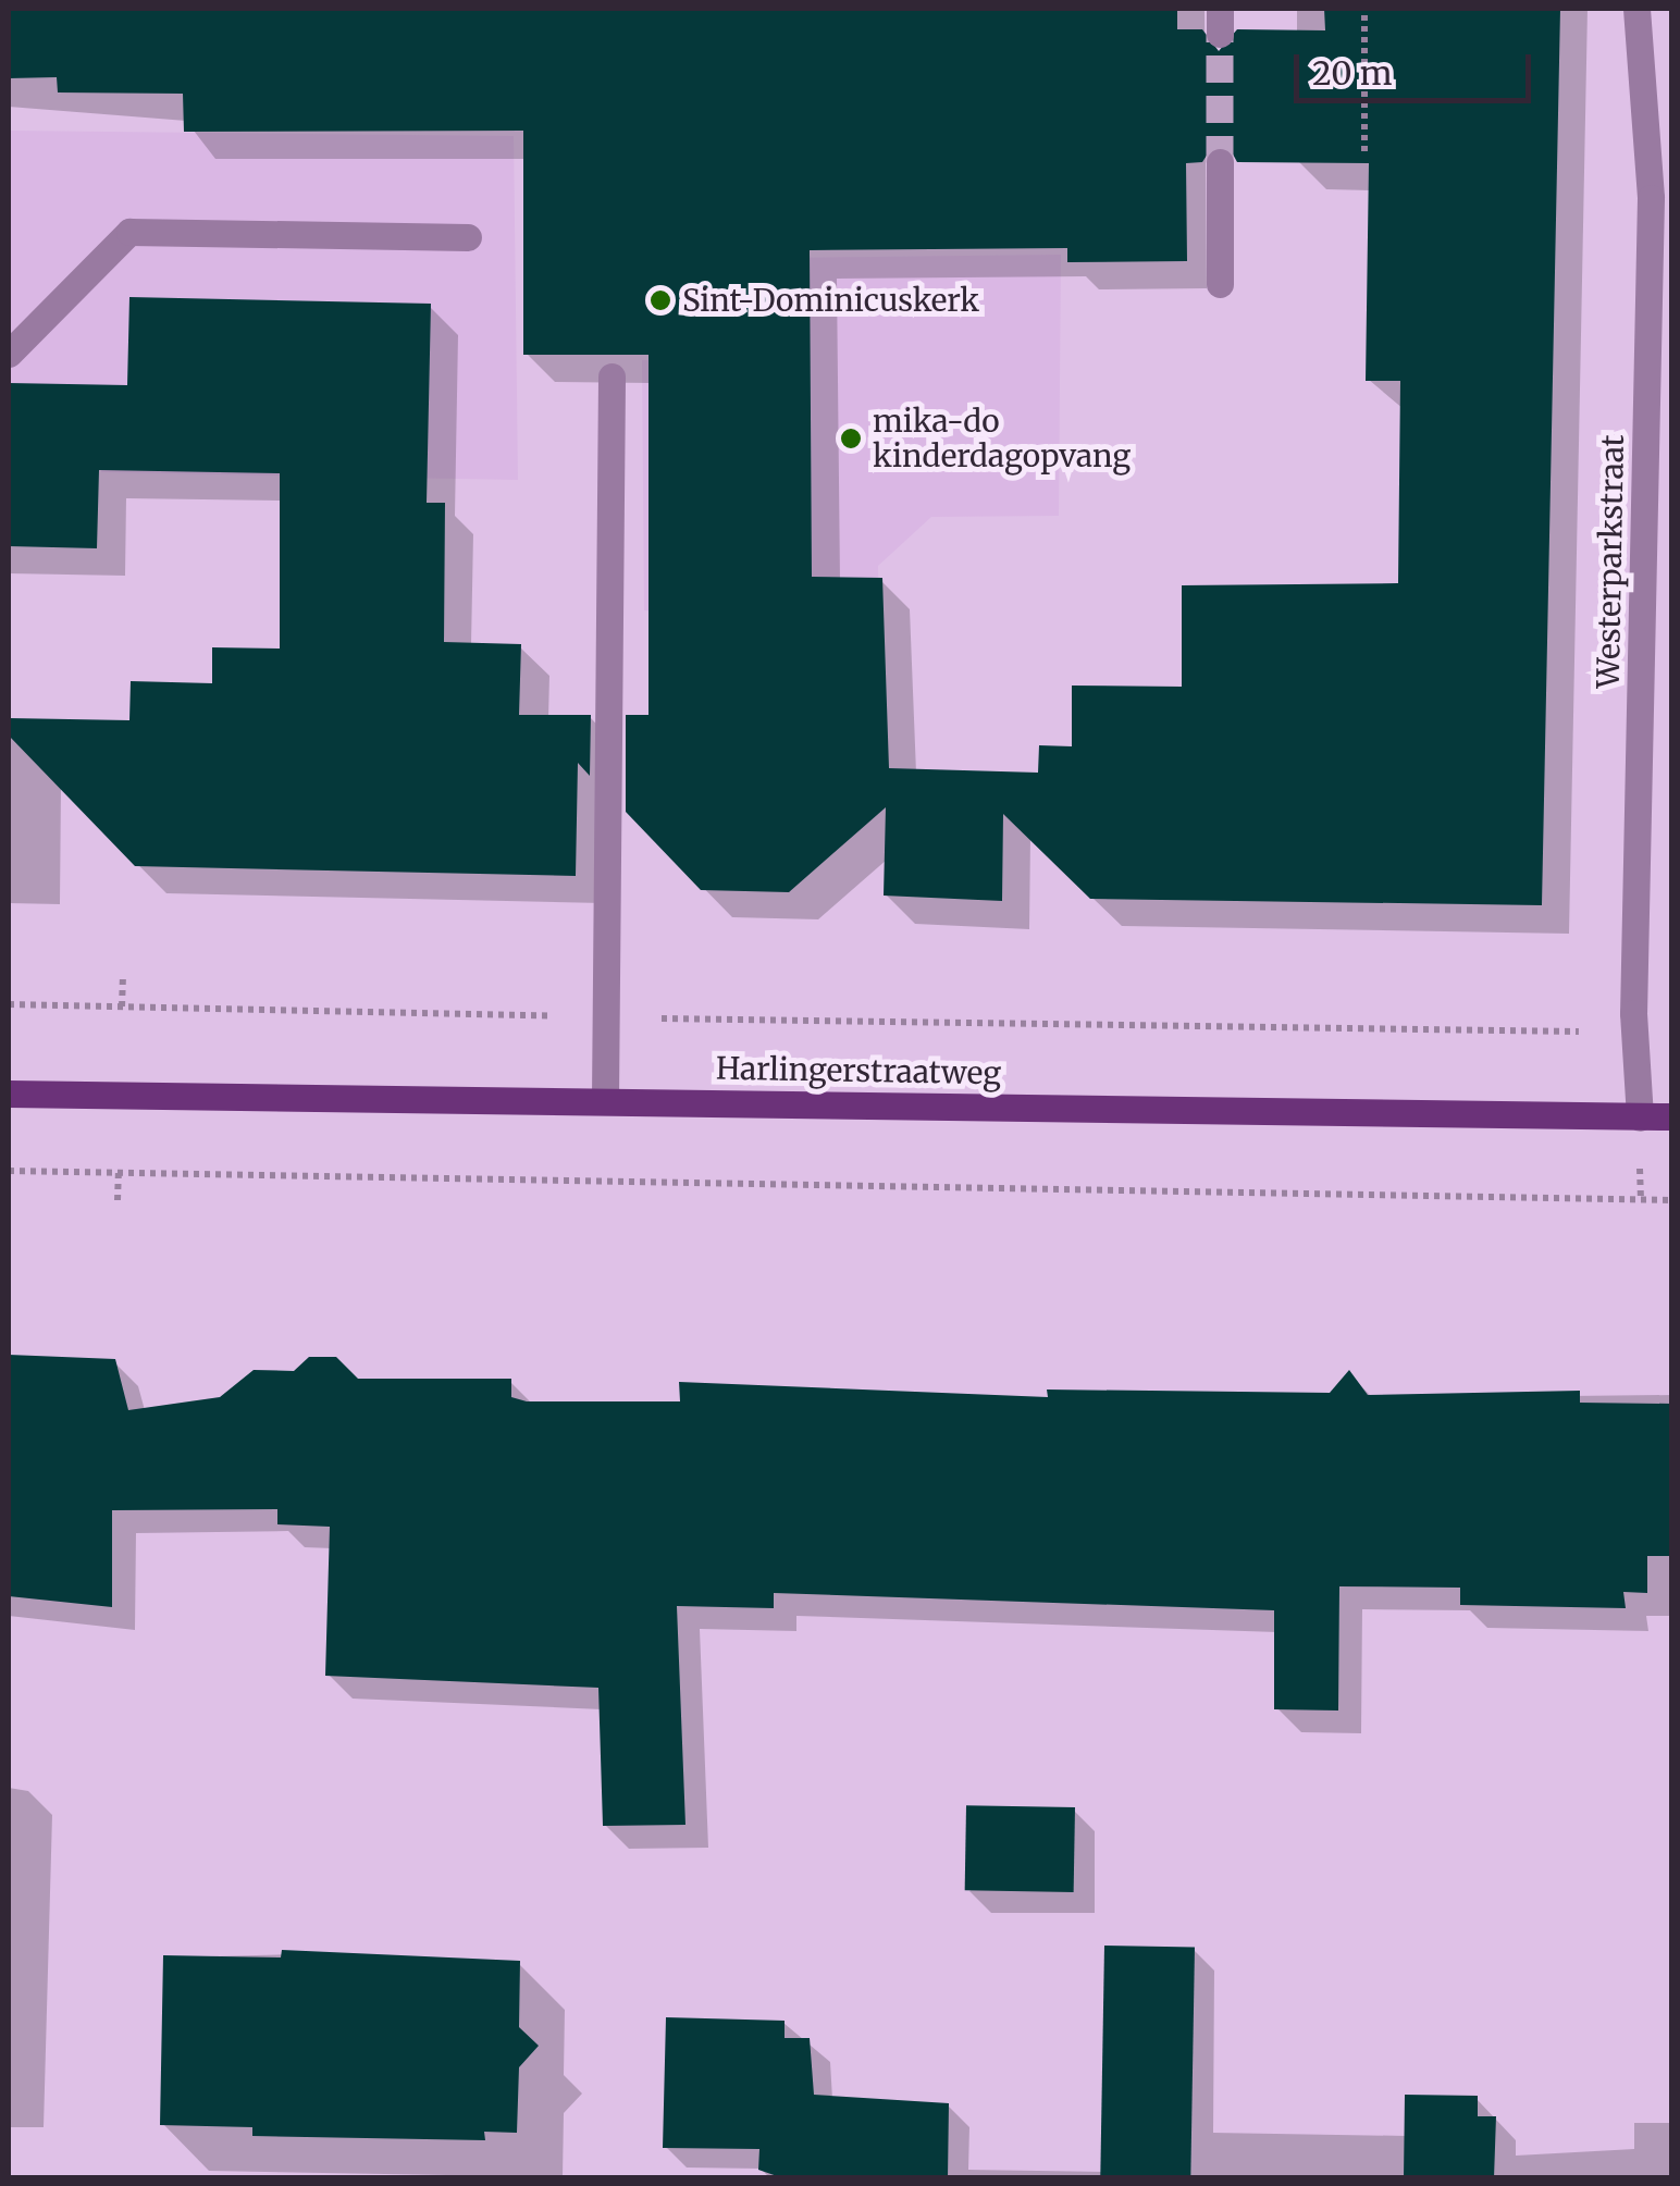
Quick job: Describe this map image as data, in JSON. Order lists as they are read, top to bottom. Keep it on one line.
{"streets":{"main road":["Harlingerstraatweg"],"street":["Westerparkstraat"]},"crossings":[["Westerparkstraat","Harlingerstraatweg"]],"places":["Sint-Dominicuskerk","mika-do kinderdagopvang"],"scale_bar":"20 m"}
